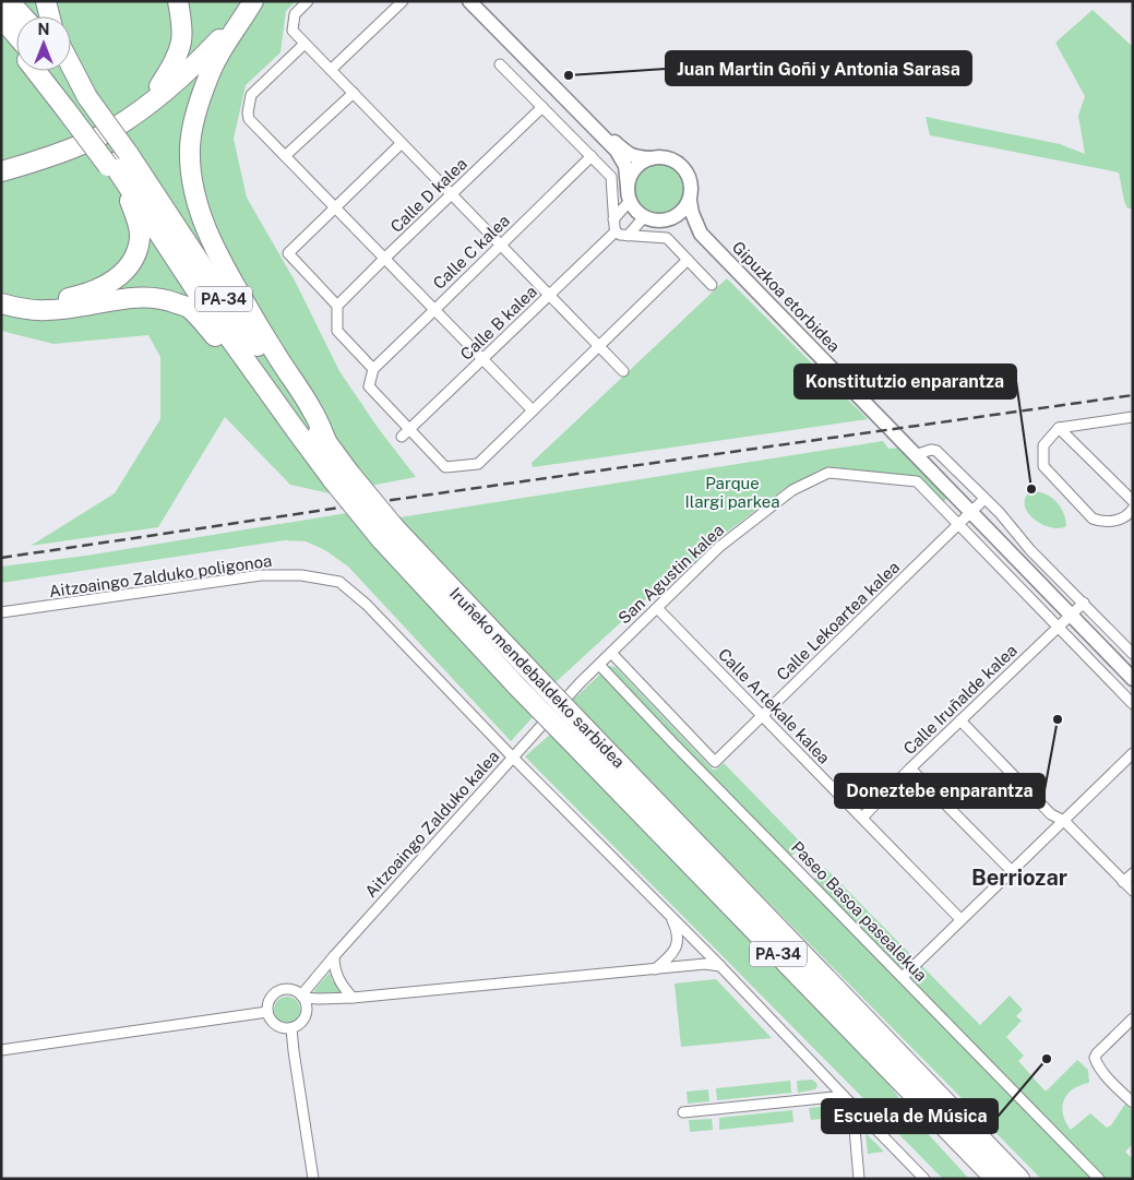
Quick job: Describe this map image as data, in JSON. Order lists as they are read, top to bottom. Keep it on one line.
{"streets":{"highway":["PA-34","Iruñeko mendebaldeko sarbidea"],"main road":["Gipuzkoa etorbidea"],"street":["Calle D kalea","Calle C kalea","Calle B kalea","San Agustin kalea","Aitzoaingo Zalduko poligonoa","Calle Lekoartea kalea","Calle Iruñalde kalea","Calle Artekale kalea","Aitzoaingo Zalduko kalea","Paseo Basoa pasealekua"]},"crossings":[["San Agustin kalea","Aitzoaingo Zalduko poligonoa"],["San Agustin kalea","Calle Lekoartea kalea"],["San Agustin kalea","Calle Artekale kalea"],["San Agustin kalea","Aitzoaingo Zalduko kalea"],["San Agustin kalea","Paseo Basoa pasealekua"],["Aitzoaingo Zalduko poligonoa","Aitzoaingo Zalduko kalea"],["Calle Lekoartea kalea","Calle Artekale kalea"],["Calle Iruñalde kalea","Calle Artekale kalea"]],"districts":["Berriozar"],"parks":["Parque Ilargi parkea"],"places":["Juan Martin Goñi y Antonia Sarasa","Konstitutzio enparantza","Doneztebe enparantza","Escuela de Música"],"north":"top"}
